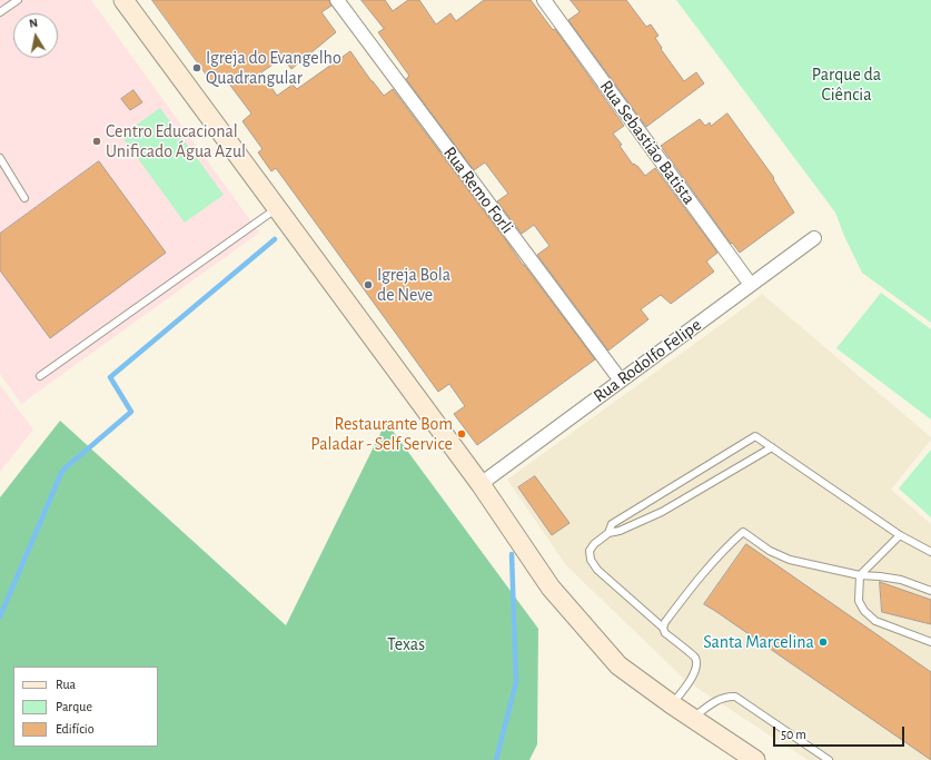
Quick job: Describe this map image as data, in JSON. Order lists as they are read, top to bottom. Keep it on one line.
{"streets":{"street":["Rua Sebastião Batista","Rua Remo Forli","Rua Rodolfo Felipe"]},"crossings":[["Rua Sebastião Batista","Rua Rodolfo Felipe"],["Rua Remo Forli","Rua Rodolfo Felipe"]],"parks":["Parque da Ciência","Texas"],"places":["Igreja do Evangelho Quadrangular","Centro Educacional Unificado Água Azul","Igreja Bola de Neve","Restaurante Bom Paladar - Self Service","Santa Marcelina"],"legend":["Rua","Parque","Edifício"],"scale_bar":"50 m","north":"top"}
